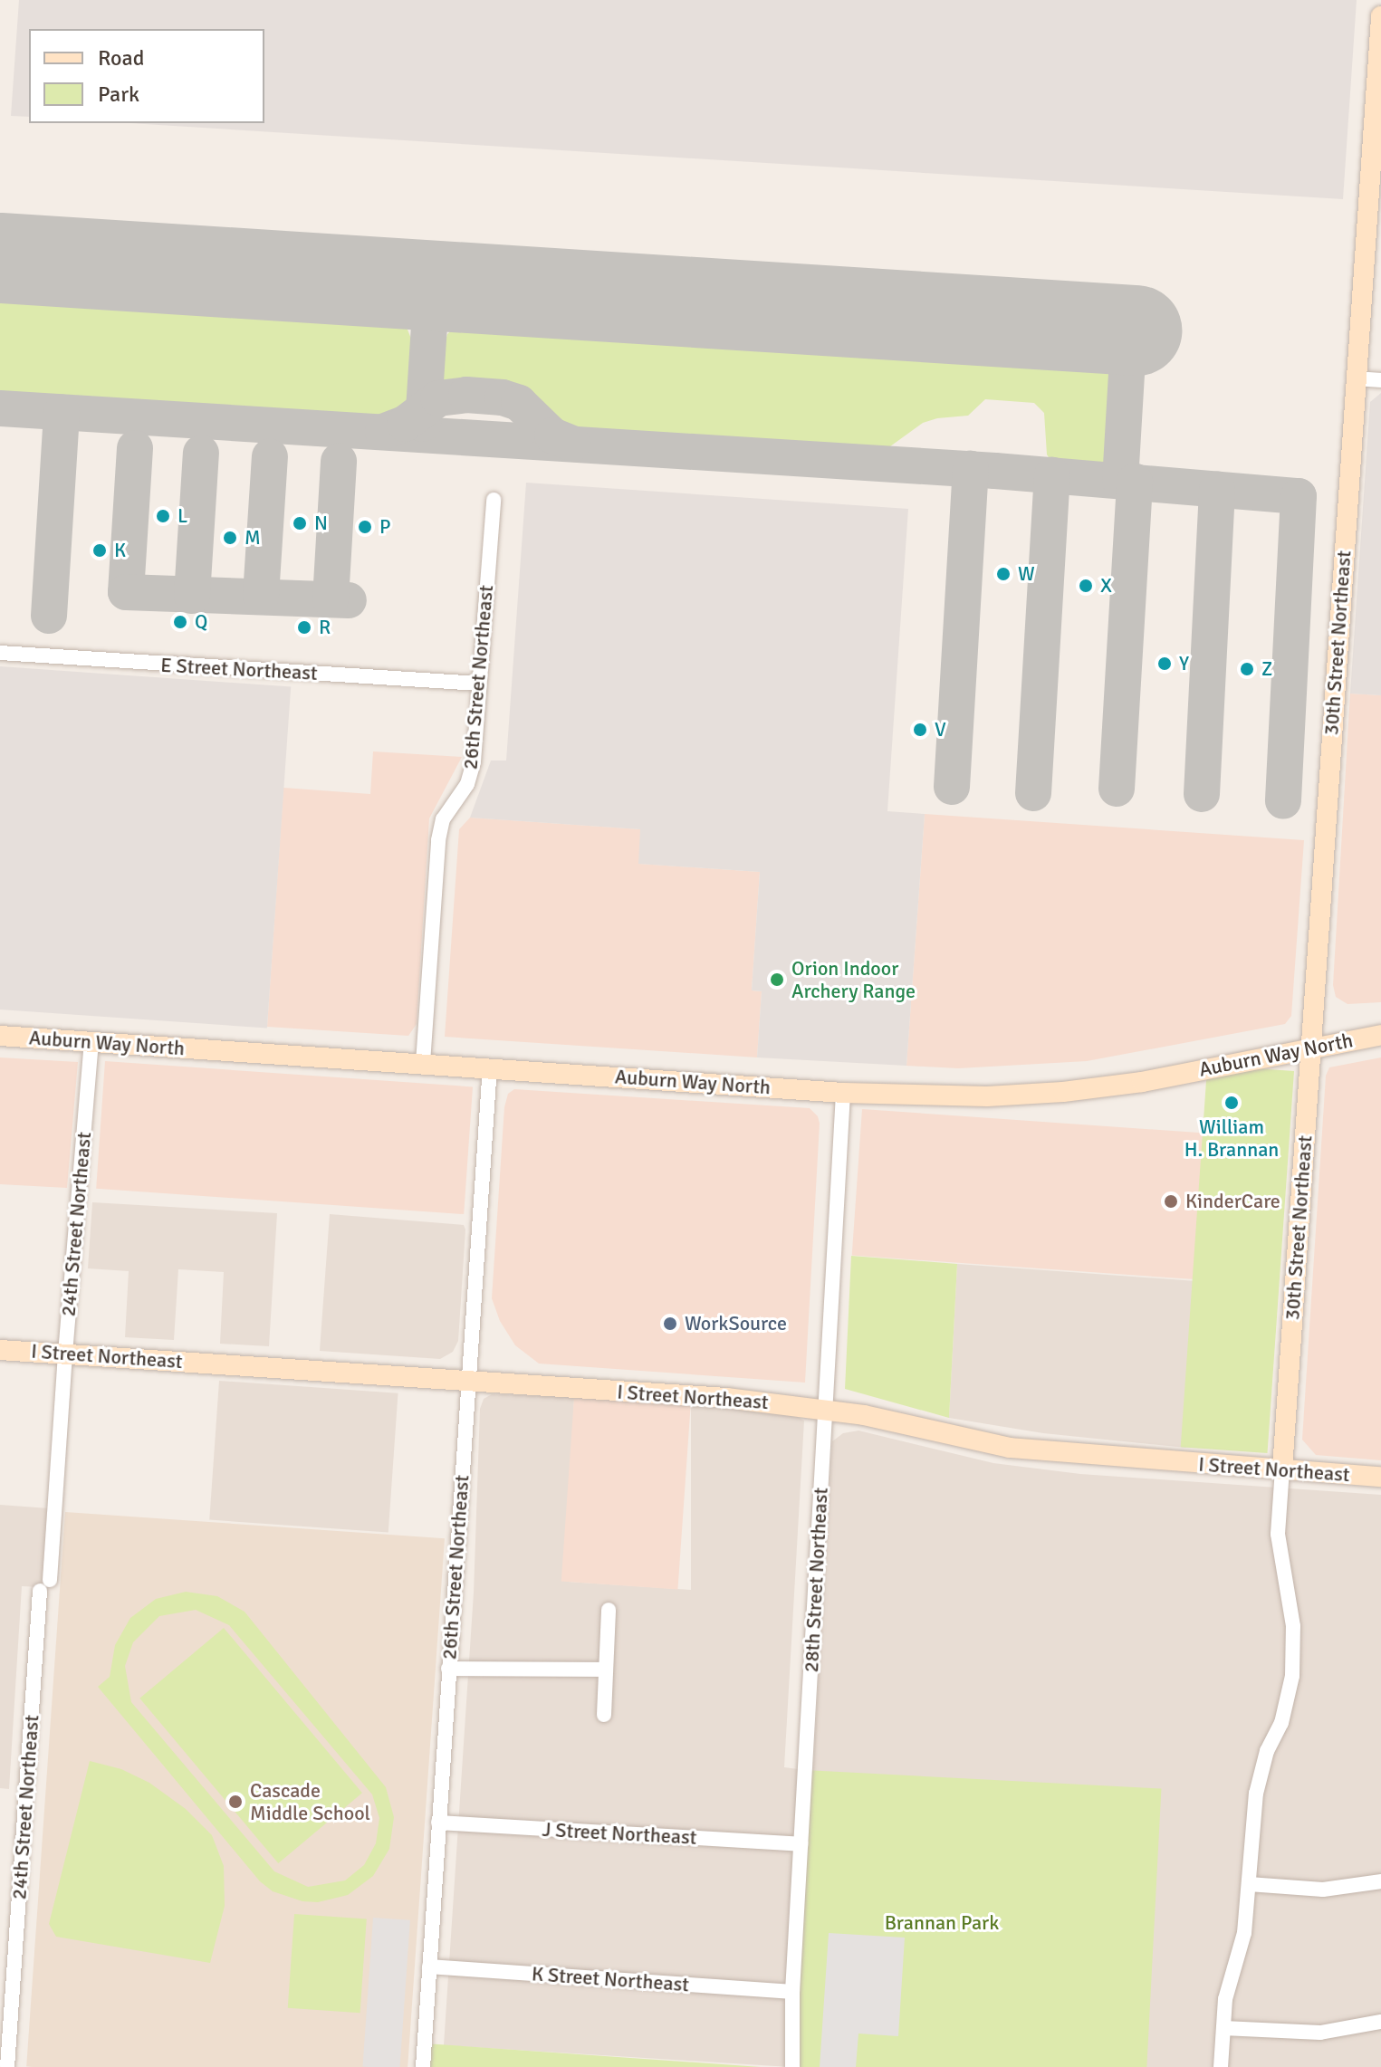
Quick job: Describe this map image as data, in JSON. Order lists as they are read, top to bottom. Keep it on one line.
{"streets":{"street":["30th Street Northeast","E Street Northeast","26th Street Northeast","Auburn Way North","24th Street Northeast","I Street Northeast","28th Street Northeast","J Street Northeast","K Street Northeast"]},"crossings":[["30th Street Northeast","Auburn Way North"],["30th Street Northeast","I Street Northeast"],["E Street Northeast","26th Street Northeast"],["26th Street Northeast","Auburn Way North"],["26th Street Northeast","I Street Northeast"],["26th Street Northeast","J Street Northeast"],["26th Street Northeast","K Street Northeast"],["Auburn Way North","24th Street Northeast"],["Auburn Way North","28th Street Northeast"],["24th Street Northeast","I Street Northeast"],["I Street Northeast","28th Street Northeast"],["28th Street Northeast","J Street Northeast"],["28th Street Northeast","K Street Northeast"]],"parks":["Brannan Park"],"places":["L","N","P","M","K","W","X","Q","R","Y","Z","V","Orion Indoor Archery Range","William H. Brannan","KinderCare","WorkSource","Cascade Middle School"],"legend":["Road","Park"]}
